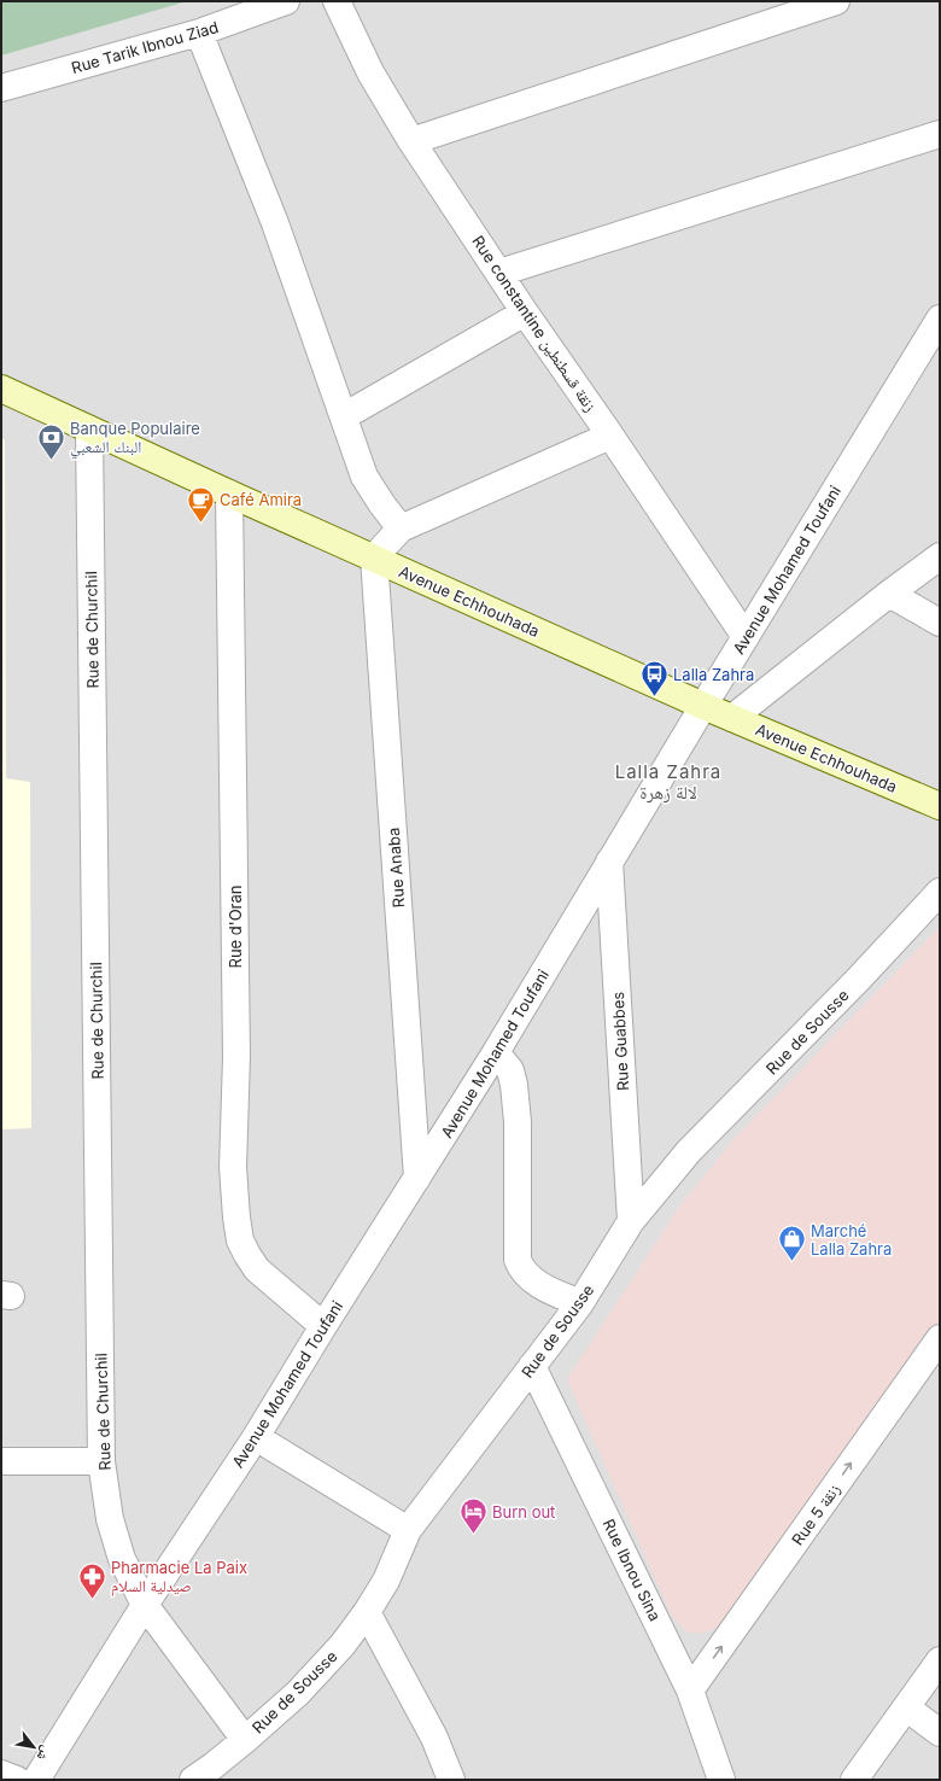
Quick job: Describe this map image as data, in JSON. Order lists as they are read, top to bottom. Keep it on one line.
{"streets":{"street":["Rue Tarik Ibnou Ziad","Rue constantine زنقة قسطنطين","Avenue Mohamed Toufani","Avenue Echhouhada","Rue de Churchil","Rue Anaba","Rue d'Oran","Rue de Sousse","Rue Guabbes","Rue 5 زنقة","Rue Ibnou Sina"]},"crossings":[["Rue constantine زنقة قسطنطين","Avenue Mohamed Toufani"],["Avenue Mohamed Toufani","Avenue Echhouhada"],["Avenue Mohamed Toufani","Rue de Churchil"],["Avenue Mohamed Toufani","Rue Anaba"],["Avenue Mohamed Toufani","Rue d'Oran"],["Avenue Mohamed Toufani","Rue Guabbes"],["Avenue Echhouhada","Rue de Churchil"],["Avenue Echhouhada","Rue Anaba"],["Avenue Echhouhada","Rue d'Oran"],["Rue de Churchil","Rue de Sousse"],["Rue de Sousse","Rue Guabbes"],["Rue de Sousse","Rue Ibnou Sina"],["Rue 5 زنقة","Rue Ibnou Sina"]],"districts":["Lalla Zahra لالة زهرة"],"places":{"bank":["Banque Populaire البنك الشعبي"],"cafe":["Café Amira"],"bus stop":["Lalla Zahra"],"shop":["Marché Lalla Zahra"],"hotel":["Burn out"],"pharmacy":["Pharmacie La Paix صيدلية السلام"]},"north":"bottom right"}
